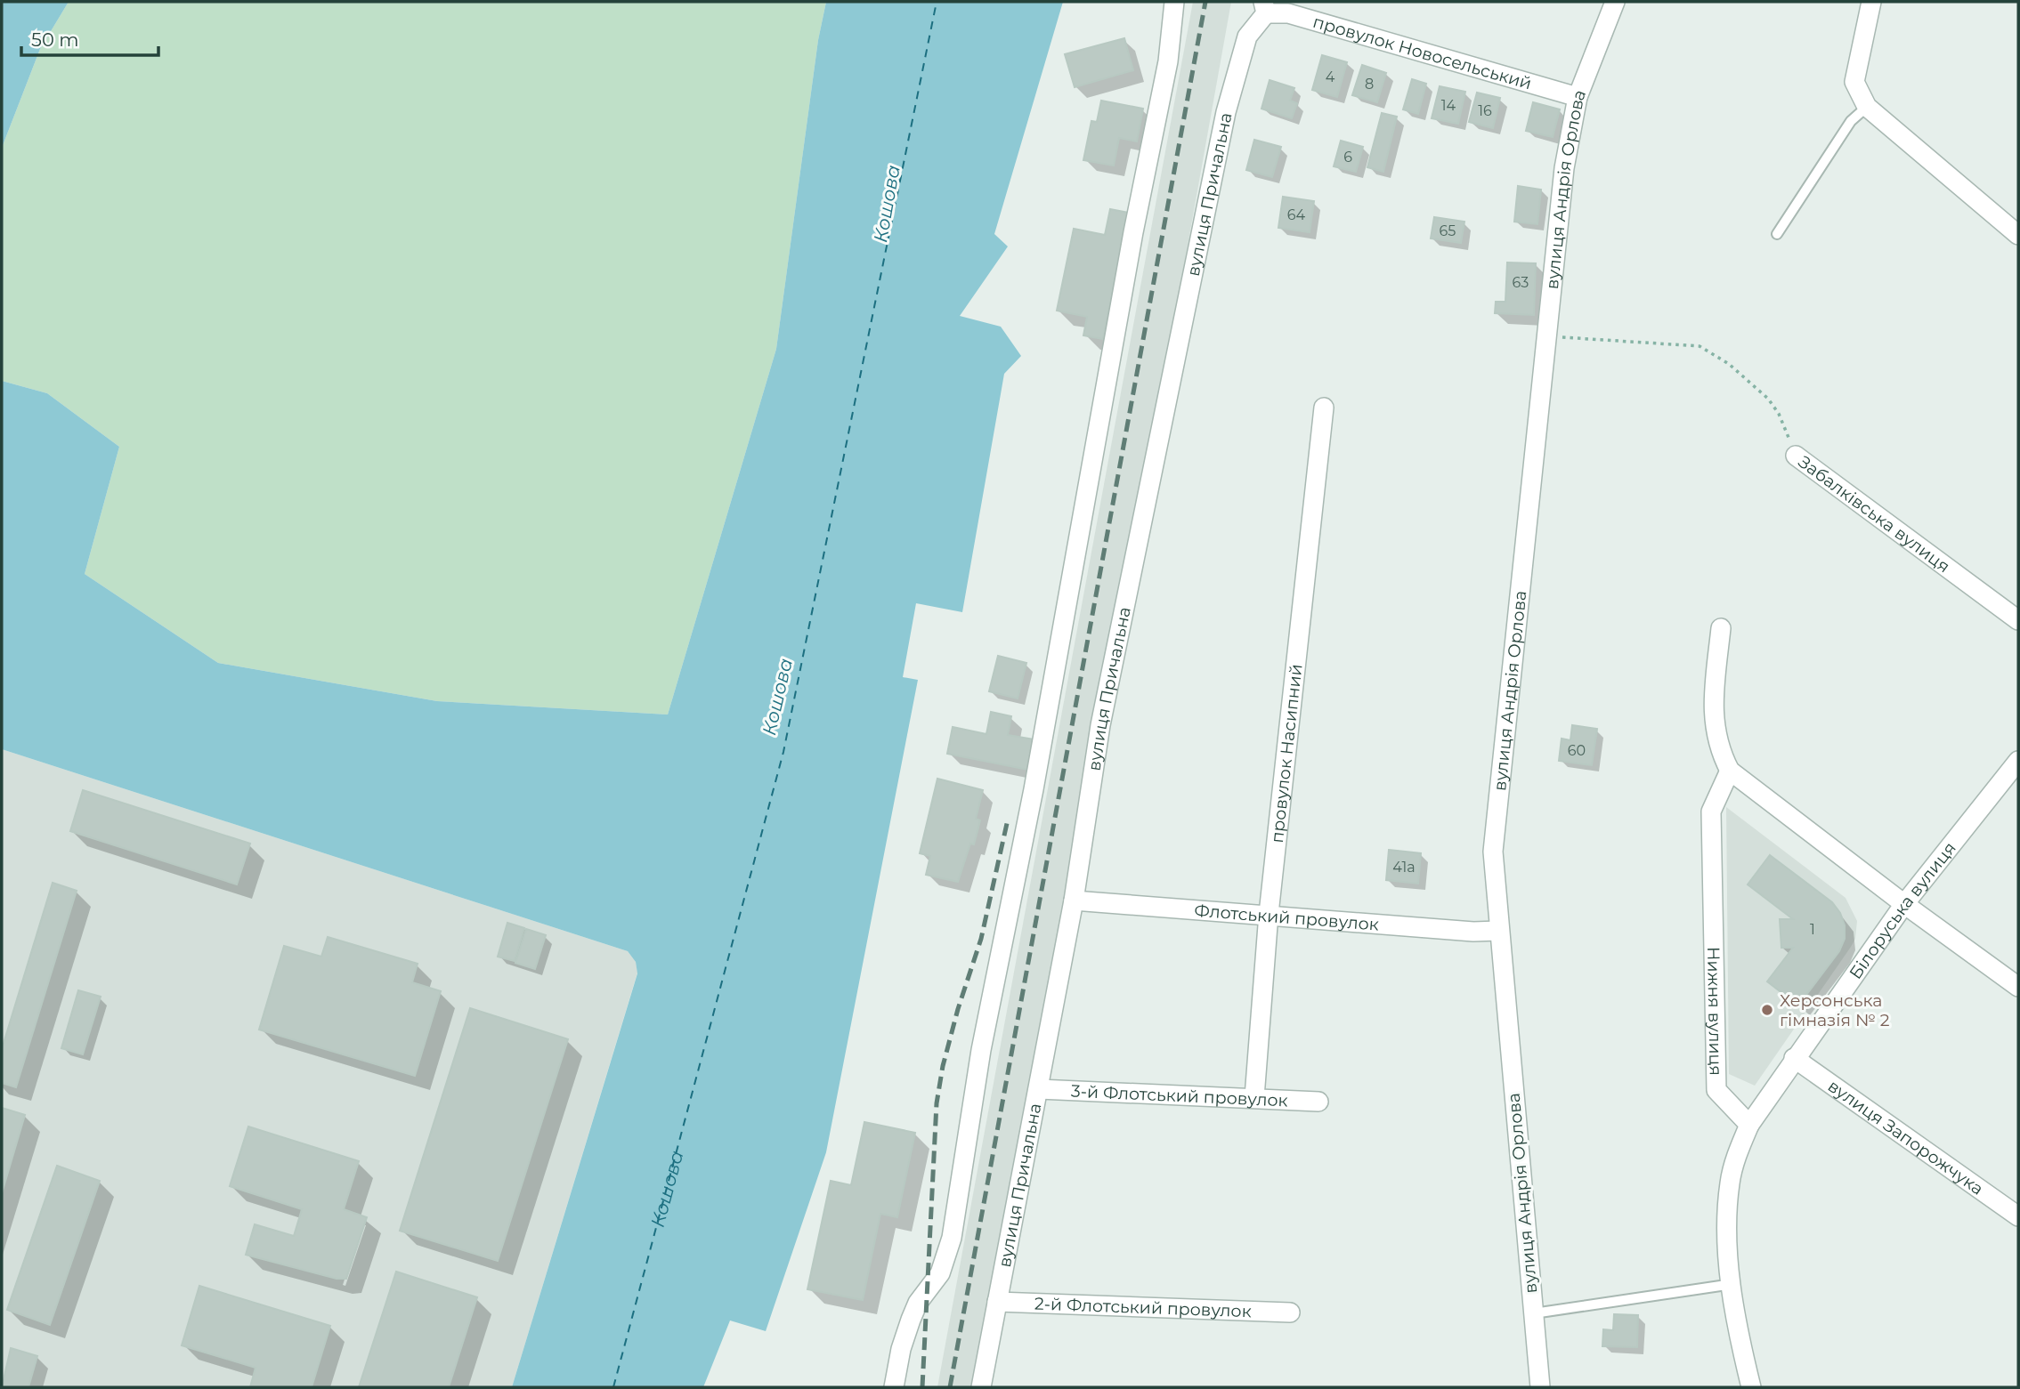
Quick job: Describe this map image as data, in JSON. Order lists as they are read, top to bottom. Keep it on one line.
{"streets":{"street":["провулок Новосельський","вулиця Андрія Орлова","вулиця Причальна","Забалківська вулиця","провулок Насипний","Білоруська вулиця","Флотський провулок","Нижня вулиця","3-й Флотський провулок","вулиця Запорожчука","2-й Флотський провулок"]},"crossings":[["провулок Новосельський","вулиця Андрія Орлова"],["провулок Новосельський","вулиця Причальна"],["вулиця Андрія Орлова","Забалківська вулиця"],["вулиця Андрія Орлова","Флотський провулок"],["вулиця Причальна","Флотський провулок"],["вулиця Причальна","3-й Флотський провулок"],["вулиця Причальна","2-й Флотський провулок"],["провулок Насипний","Флотський провулок"],["провулок Насипний","3-й Флотський провулок"],["Білоруська вулиця","Нижня вулиця"],["Білоруська вулиця","вулиця Запорожчука"]],"water":["Кошова"],"places":["Херсонська гімназія № 2"],"house_numbers":["4","8","14","16","6","64","65","63","60","41а","1"],"scale_bar":"50 m"}
